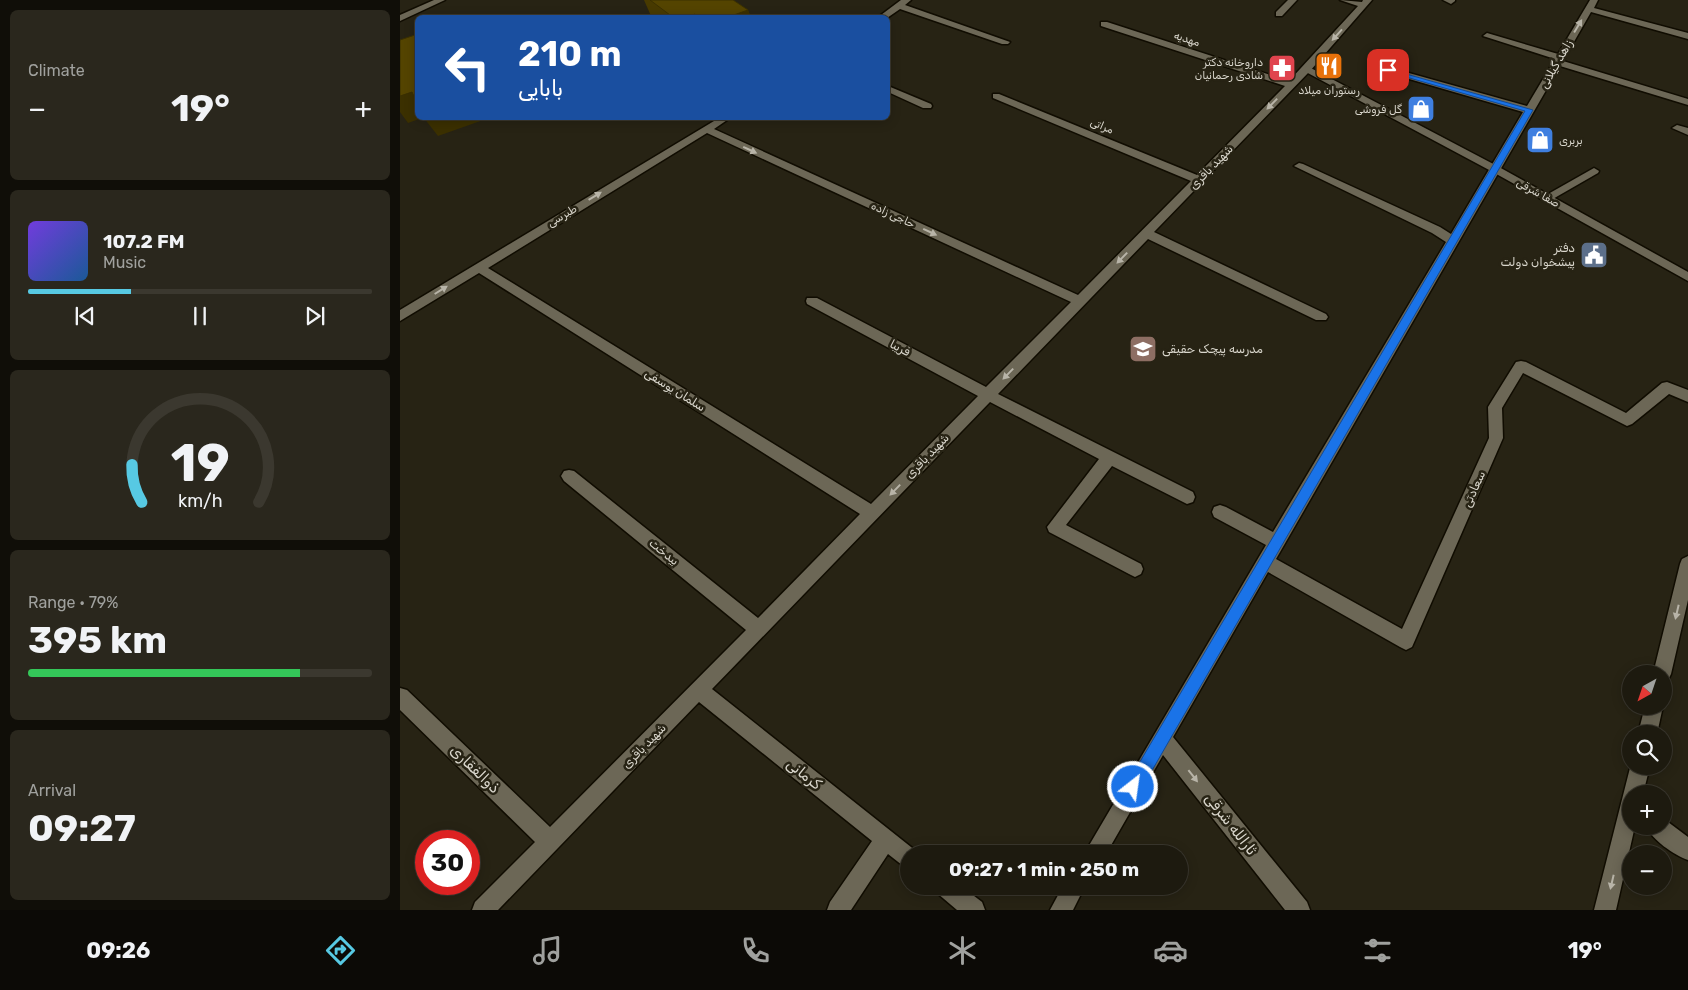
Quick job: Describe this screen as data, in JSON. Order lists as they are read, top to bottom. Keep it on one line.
{"streets":{"street":["مهدیه","زاهد گیلانی","مراتی","شهید باقری","صفا شرقی","حاجی زاده","طبرسی","فریبا","سلمان یوسفی","سعادتی","بیدخت","ذوالفقاری","کرمانی","ثارالله شرقی"]},"crossings":[["مهدیه","شهید باقری"],["زاهد گیلانی","صفا شرقی"],["زاهد گیلانی","سعادتی"],["زاهد گیلانی","ثارالله شرقی"],["مراتی","شهید باقری"],["شهید باقری","صفا شرقی"],["شهید باقری","حاجی زاده"],["شهید باقری","فریبا"],["شهید باقری","سلمان یوسفی"],["شهید باقری","بیدخت"],["شهید باقری","ذوالفقاری"],["شهید باقری","کرمانی"],["حاجی زاده","طبرسی"],["طبرسی","سلمان یوسفی"]],"one_way":["شهید باقری","حاجی زاده","طبرسی","ثارالله شرقی"],"places":{"restaurant":["رستوران میلاد"],"pharmacy":["داروخانه دکتر شادی رحمانیان"],"shop":["گل فروشی","بربری"],"public building":["دفتر پیشخوان دولت"],"school or university":["مدرسه پیچک حقیقی"]},"north":"bottom left","page":{"tile":["Climate",["Range · 79%","395 km"],["Arrival","09:27"]],"turn":["210 m","بابایی"],"heat":["−","19°","+"],"song":["107.2 FM","Music"],"map_buttons":["+","−"],"limit":"30","trip":"09:27 · 1 min · 250 m","tabs":["09:26","19°"],"gauge":["19","km/h"]}}
